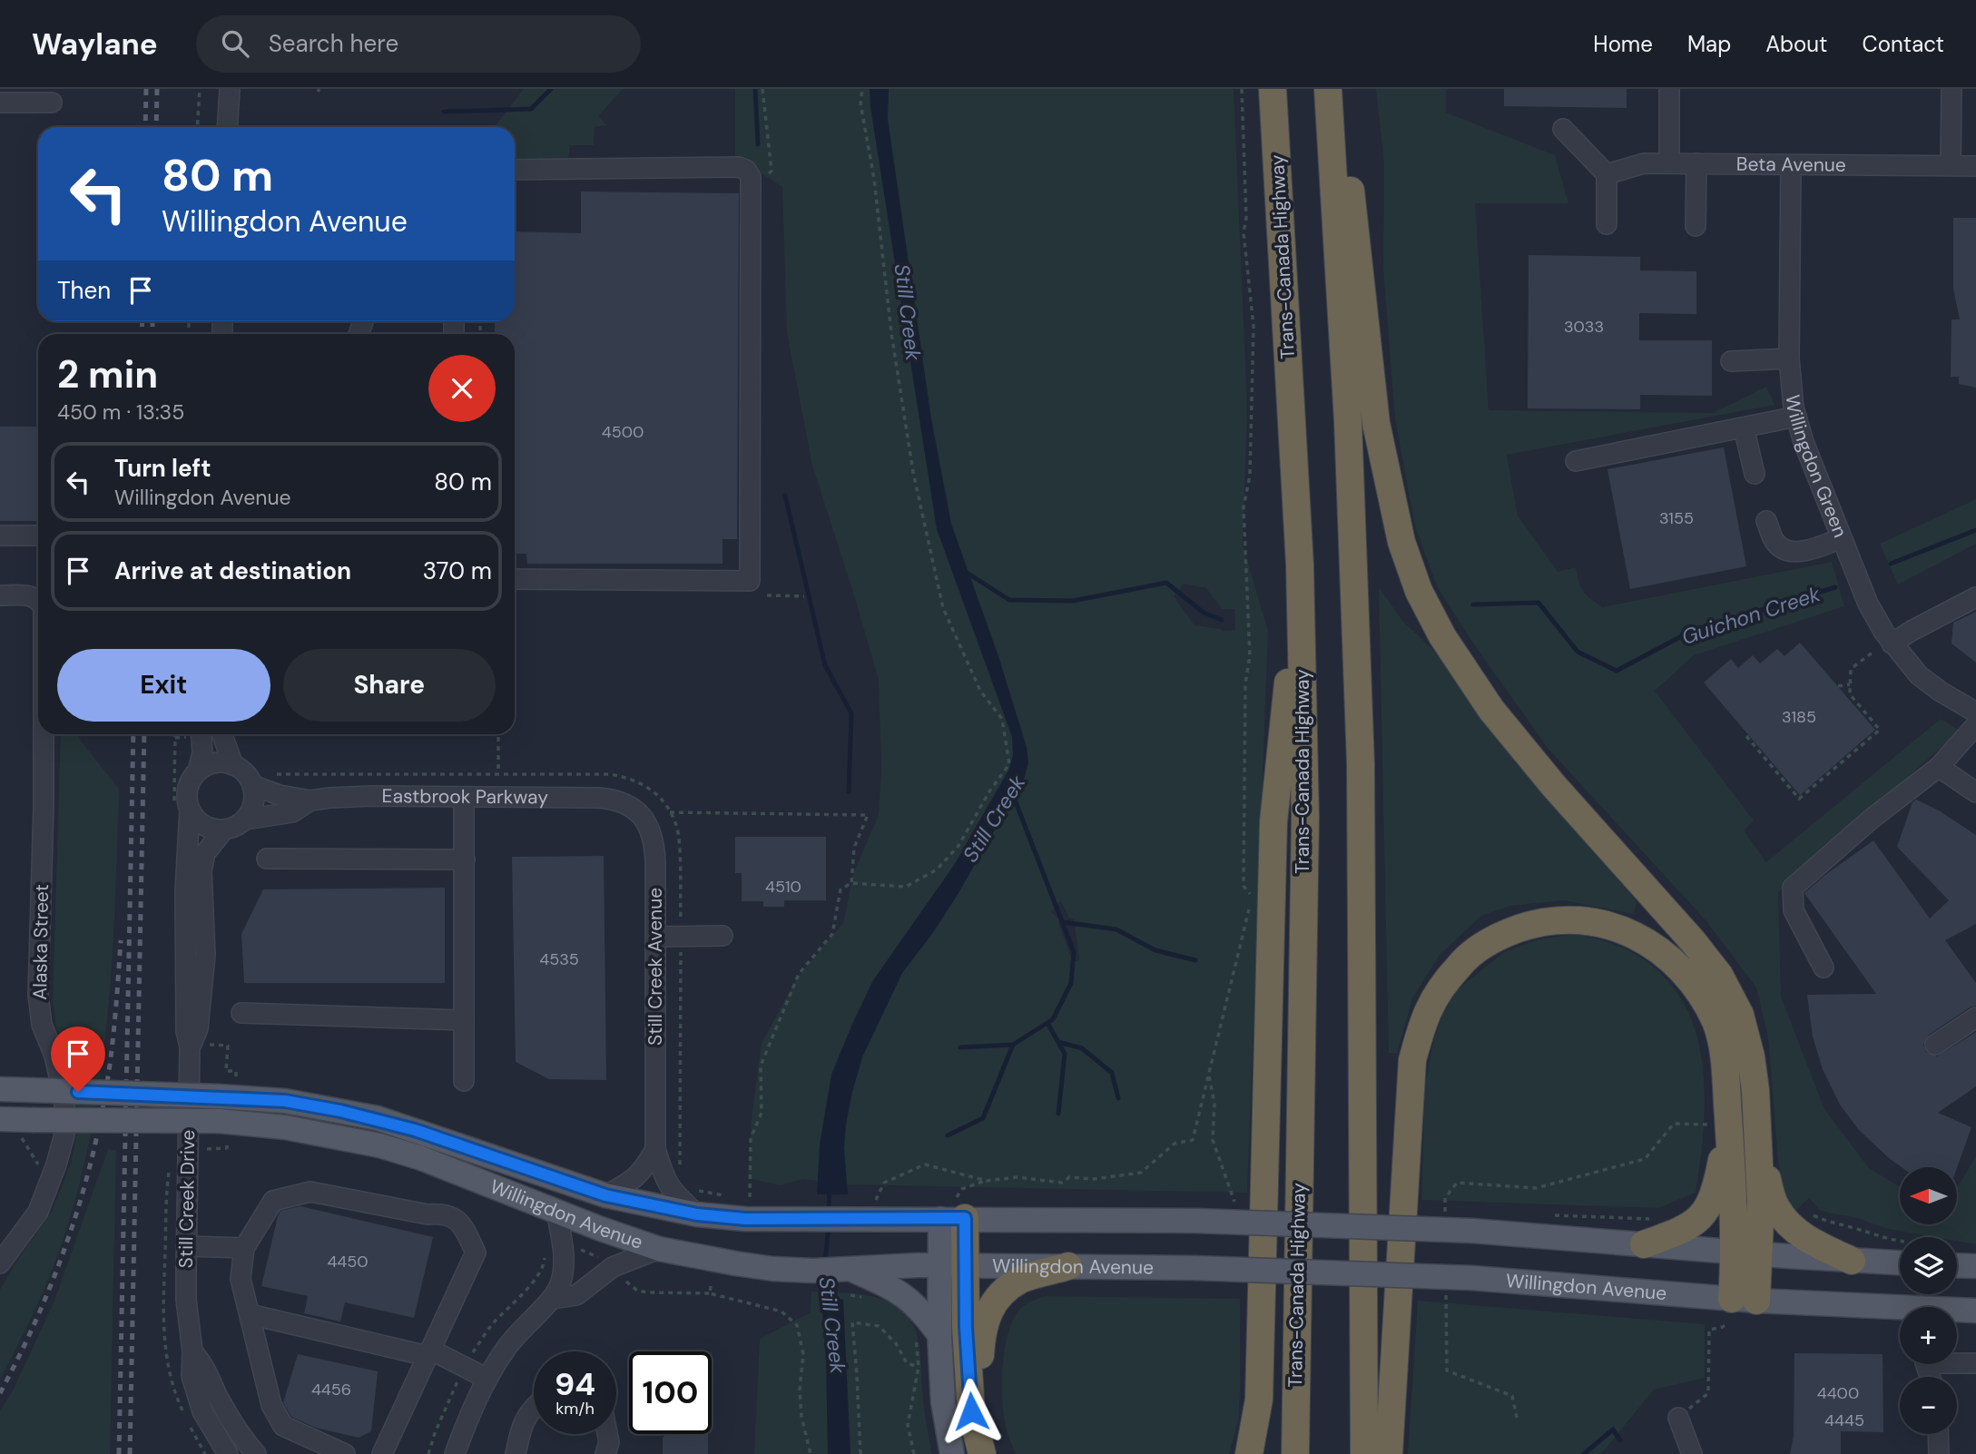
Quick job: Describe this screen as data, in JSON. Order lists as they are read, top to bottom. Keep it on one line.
{"streets":{"highway":["Trans-Canada Highway"],"main road":["Willingdon Avenue"],"street":["Beta Avenue","Willingdon Green","Eastbrook Parkway","Alaska Street","Still Creek Avenue","Still Creek Drive"]},"crossings":[["Beta Avenue","Willingdon Green"],["Eastbrook Parkway","Still Creek Avenue"],["Eastbrook Parkway","Still Creek Drive"],["Still Creek Avenue","Willingdon Avenue"]],"water":["Still Creek","Guichon Creek"],"house_numbers":["3033","4500","3155","3185","4510","4535","4450","4456","4400","4445"],"north":"left","page":{"header":"Waylane","search":"Search here","nav":["Home","Map","About","Contact"],"turn":["80 m","Willingdon Avenue"],"then":"Then","heading":["2 min","450 m · 13:35"],"list":[{"name":"Turn left","note":"Willingdon Avenue","value":"80 m"},{"name":"Arrive at destination","value":"370 m"}],"buttons":["Exit","Share"],"map_buttons":["+","−"],"speed":"94 km/h","limit":"100"}}
